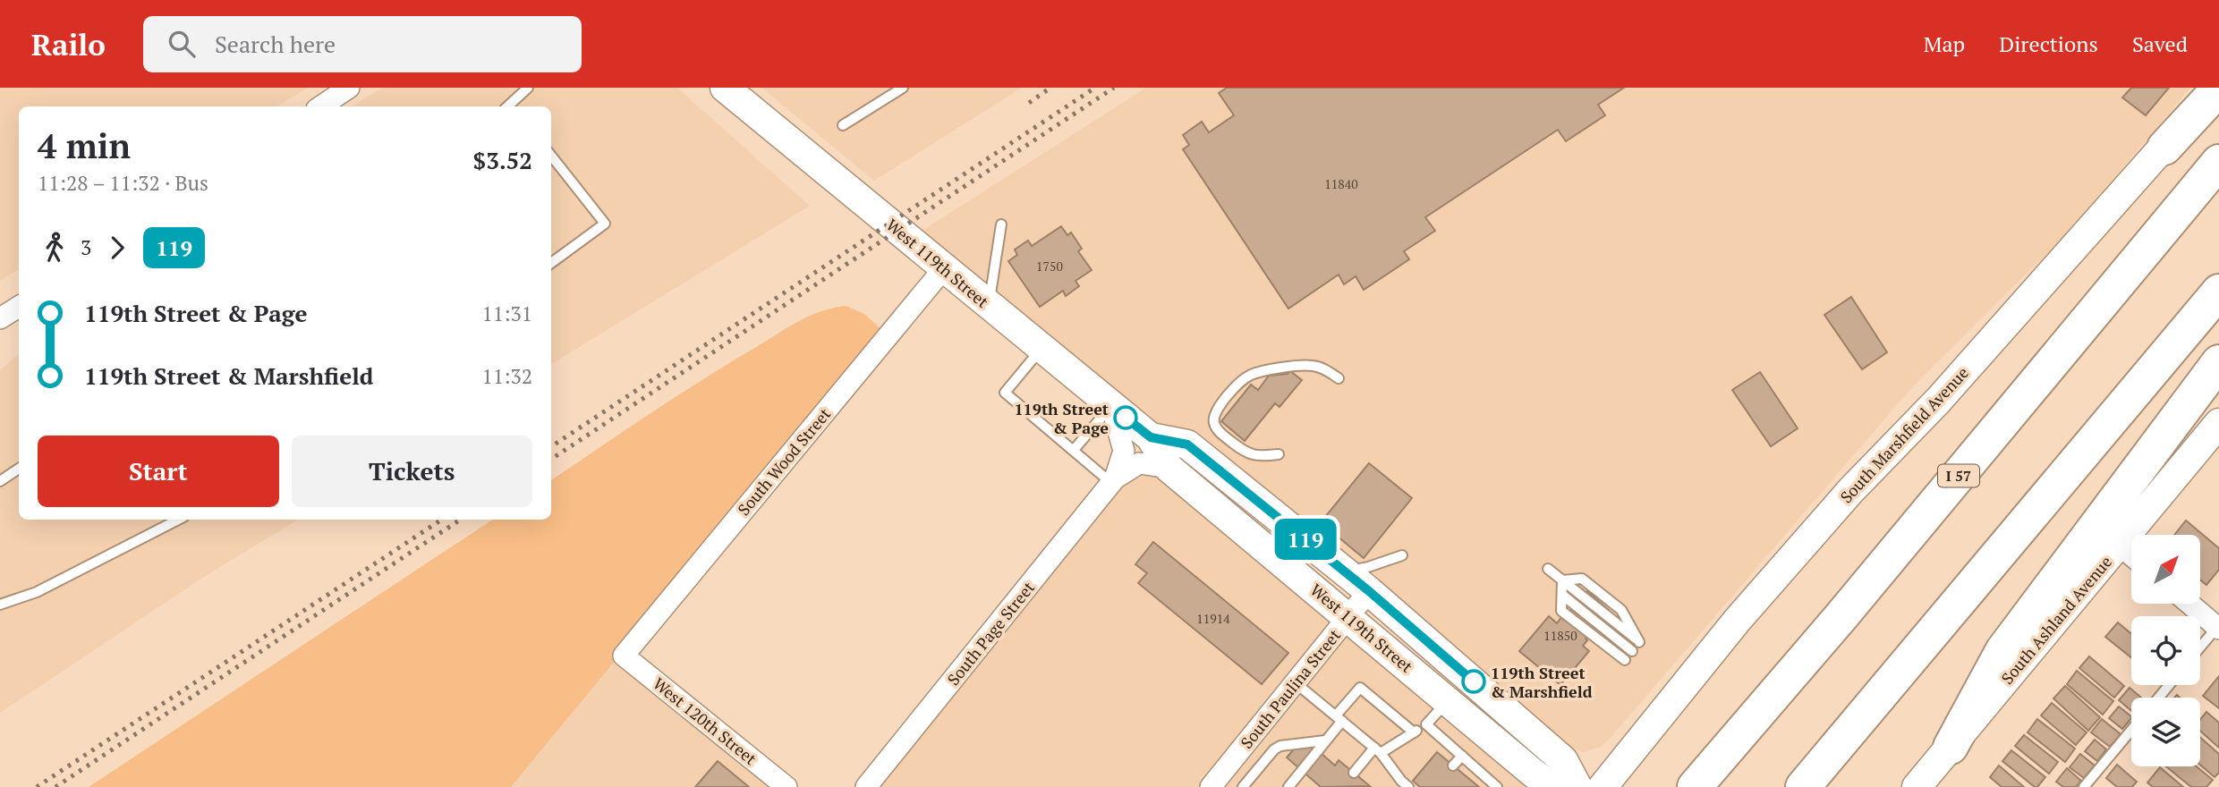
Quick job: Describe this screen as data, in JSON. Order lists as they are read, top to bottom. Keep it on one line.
{"streets":{"highway":["I 57"],"street":["West 119th Street","South Marshfield Avenue","South Wood Street","South Ashland Avenue","South Page Street","South Paulina Street","West 120th Street"]},"crossings":[["West 119th Street","South Wood Street"],["West 119th Street","South Page Street"],["West 119th Street","South Paulina Street"],["South Wood Street","West 120th Street"]],"places":["119th Street & Page","119th Street & Marshfield"],"lines":["bus line 119"],"house_numbers":["11840","1750","11914","11850"],"north":"top right","page":{"header":"Railo","search":"Search here","nav":["Map","Directions","Saved"],"on_map":"119","heading":["4 min","11:28 – 11:32 · Bus","$3.52"],"legs":["3","119"],"list":[{"name":"119th Street & Page","value":"11:31"},{"name":"119th Street & Marshfield","value":"11:32"}],"buttons":["Start","Tickets"]}}
